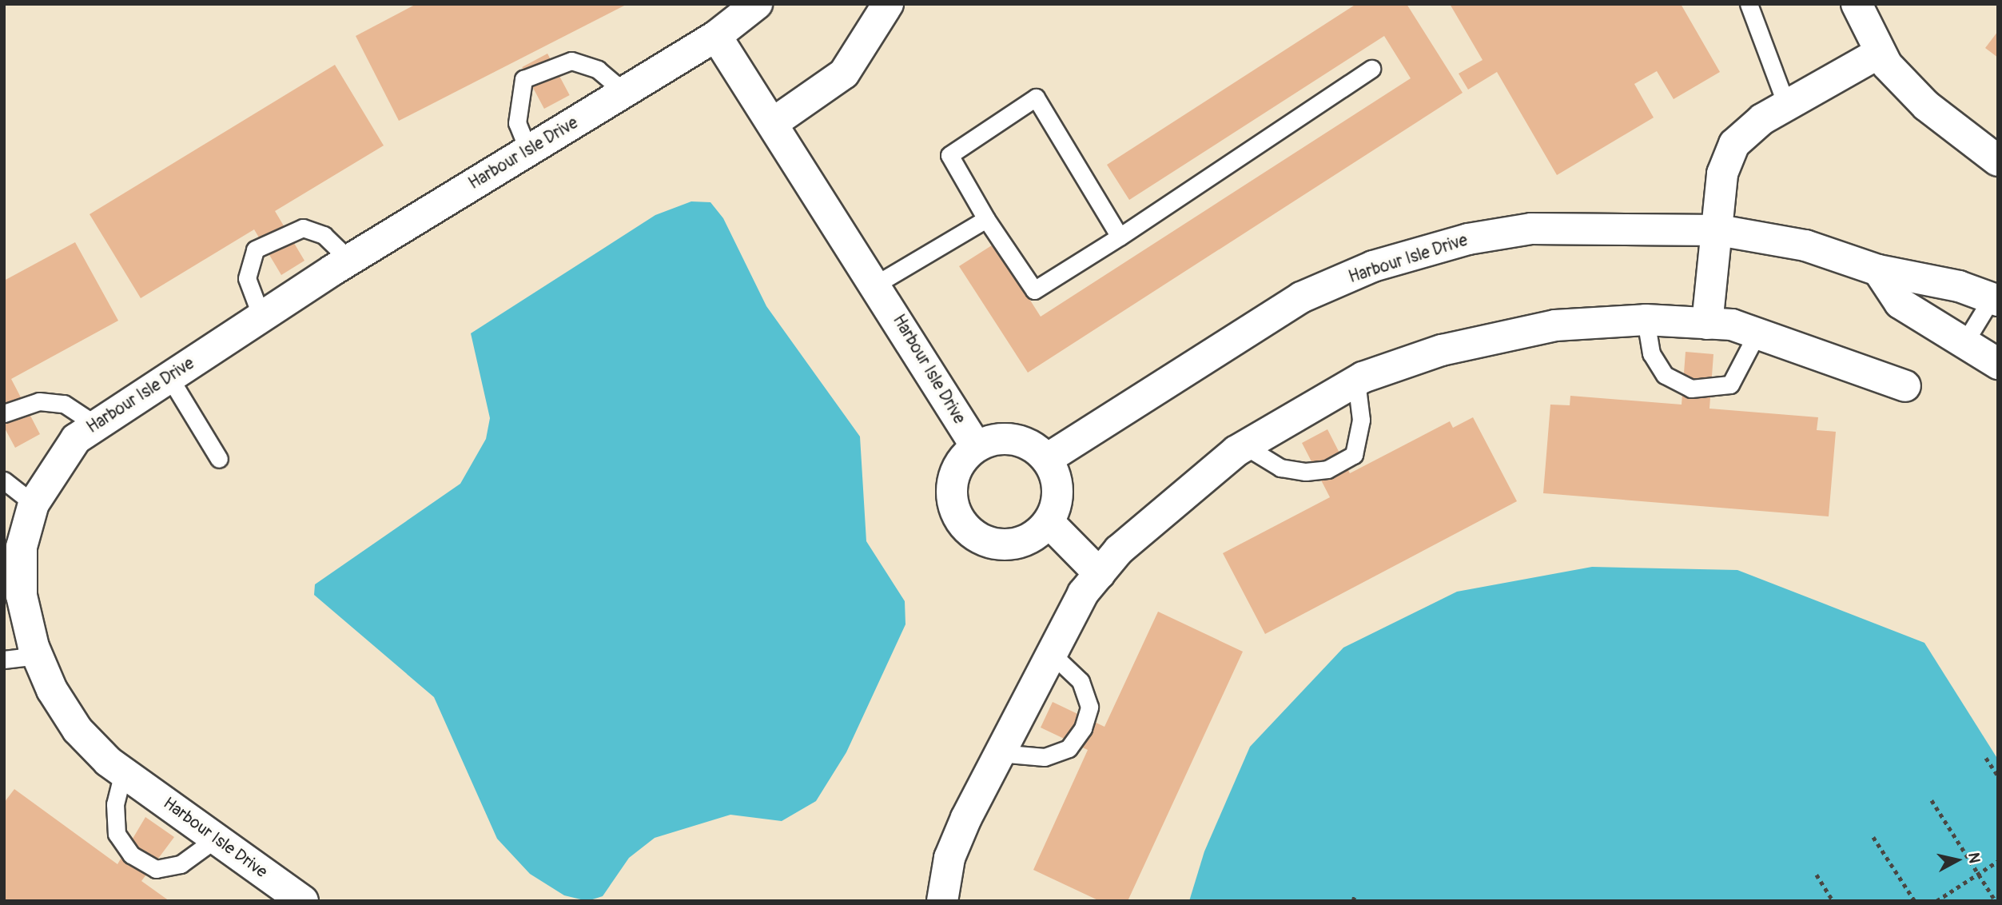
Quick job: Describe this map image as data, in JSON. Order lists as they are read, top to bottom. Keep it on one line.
{"streets":{"street":["Harbour Isle Drive"]},"north":"right"}
